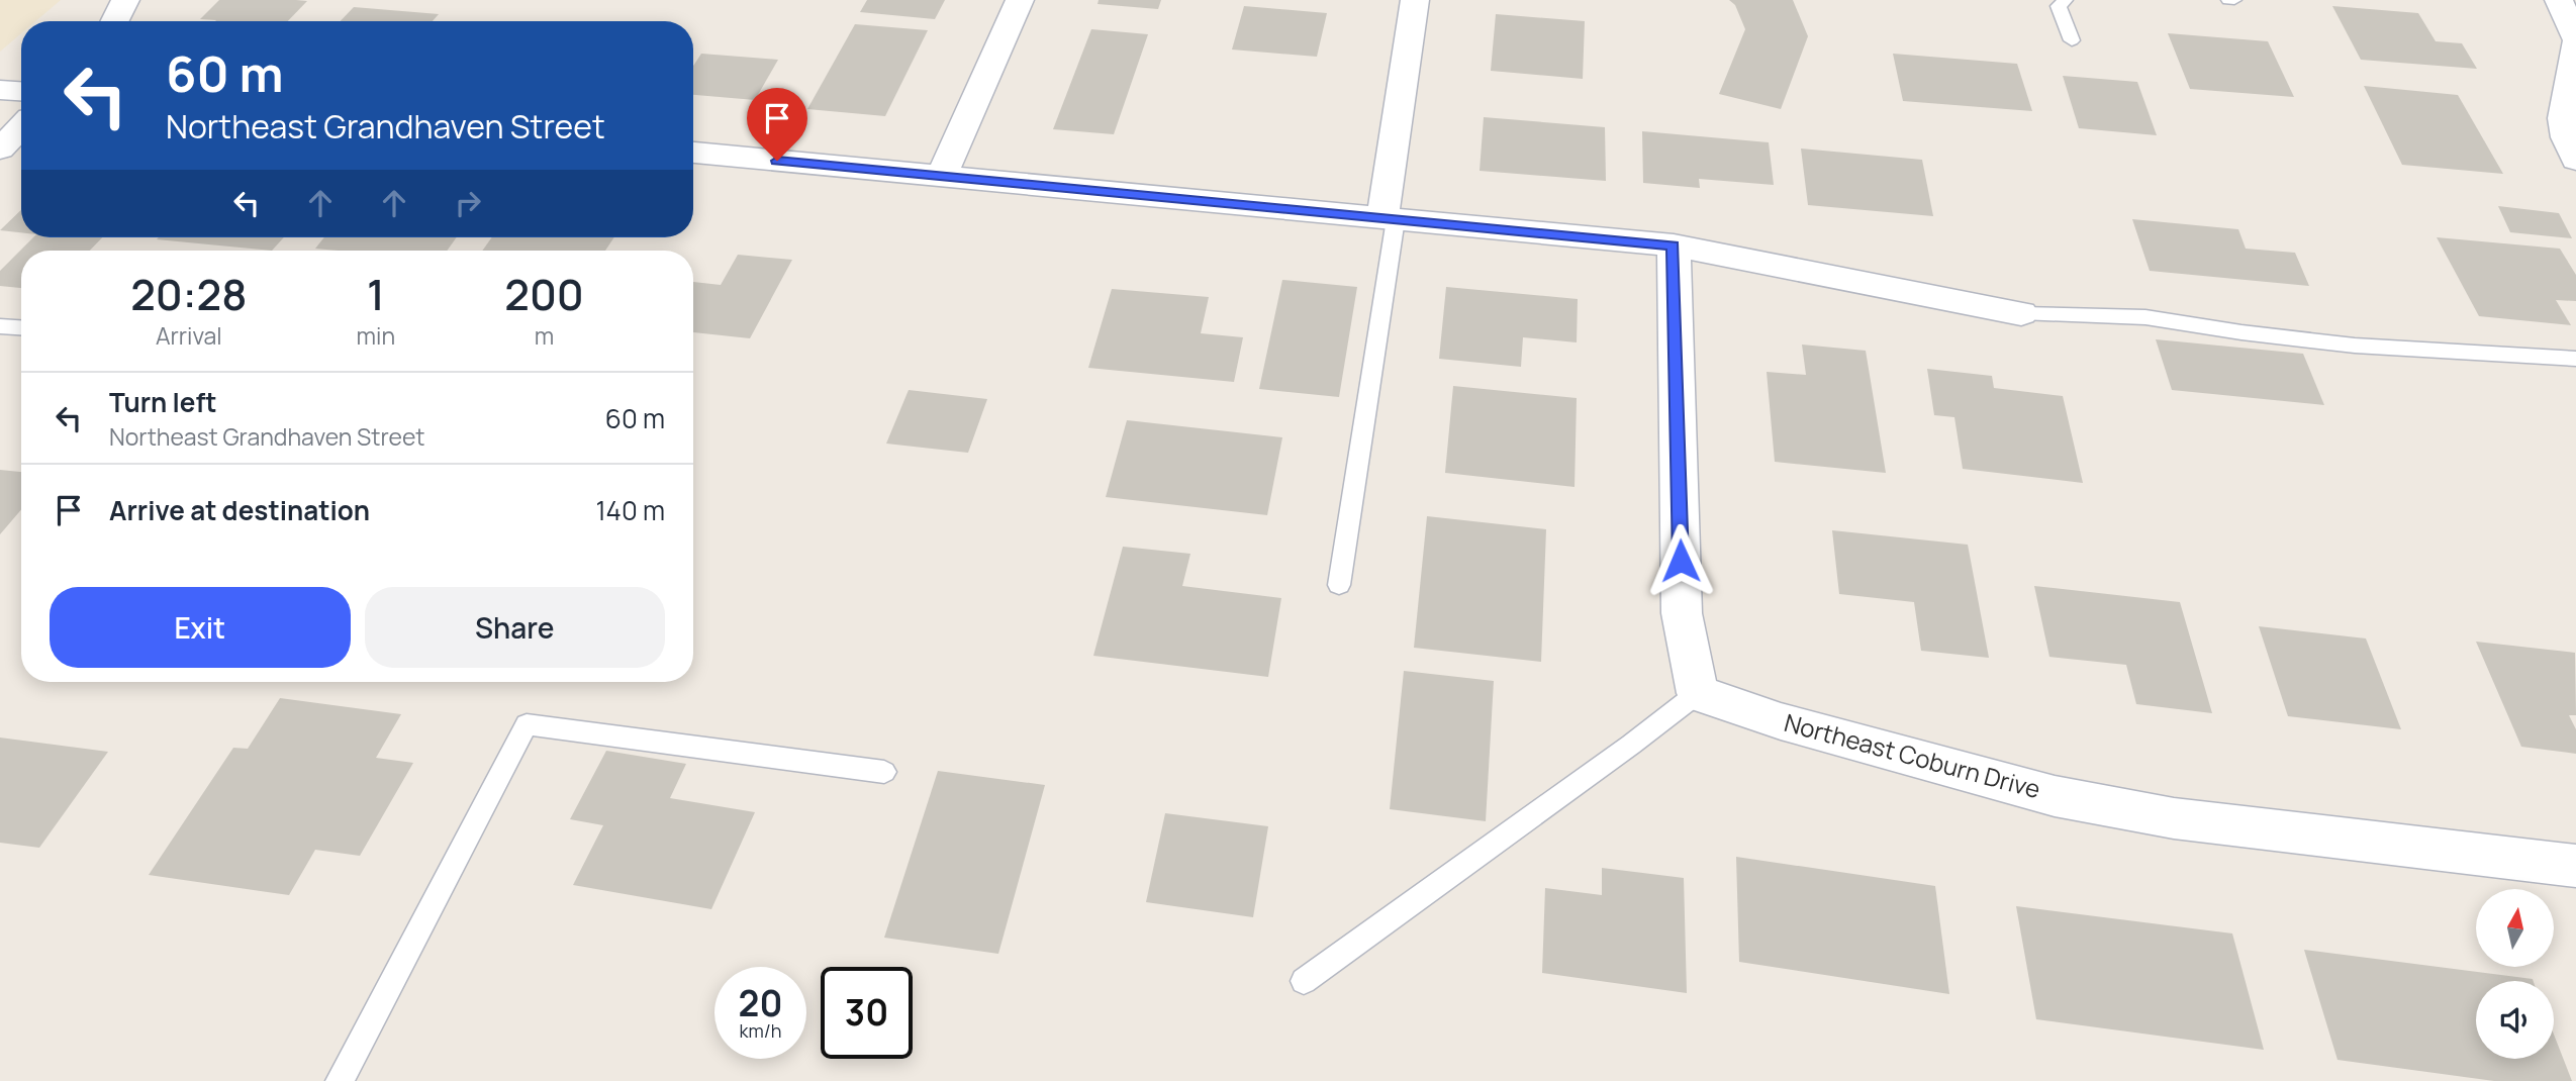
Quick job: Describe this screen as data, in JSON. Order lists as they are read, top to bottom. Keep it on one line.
{"streets":{"street":["Northeast Coburn Drive"]},"north":"top","page":{"turn":["60 m","Northeast Grandhaven Street"],"eta":["20:28","Arrival","1","min","200","m"],"list":[{"name":"Turn left","note":"Northeast Grandhaven Street","value":"60 m"},{"name":"Arrive at destination","value":"140 m"}],"buttons":["Exit","Share"],"speed":"20 km/h","limit":"30"}}
